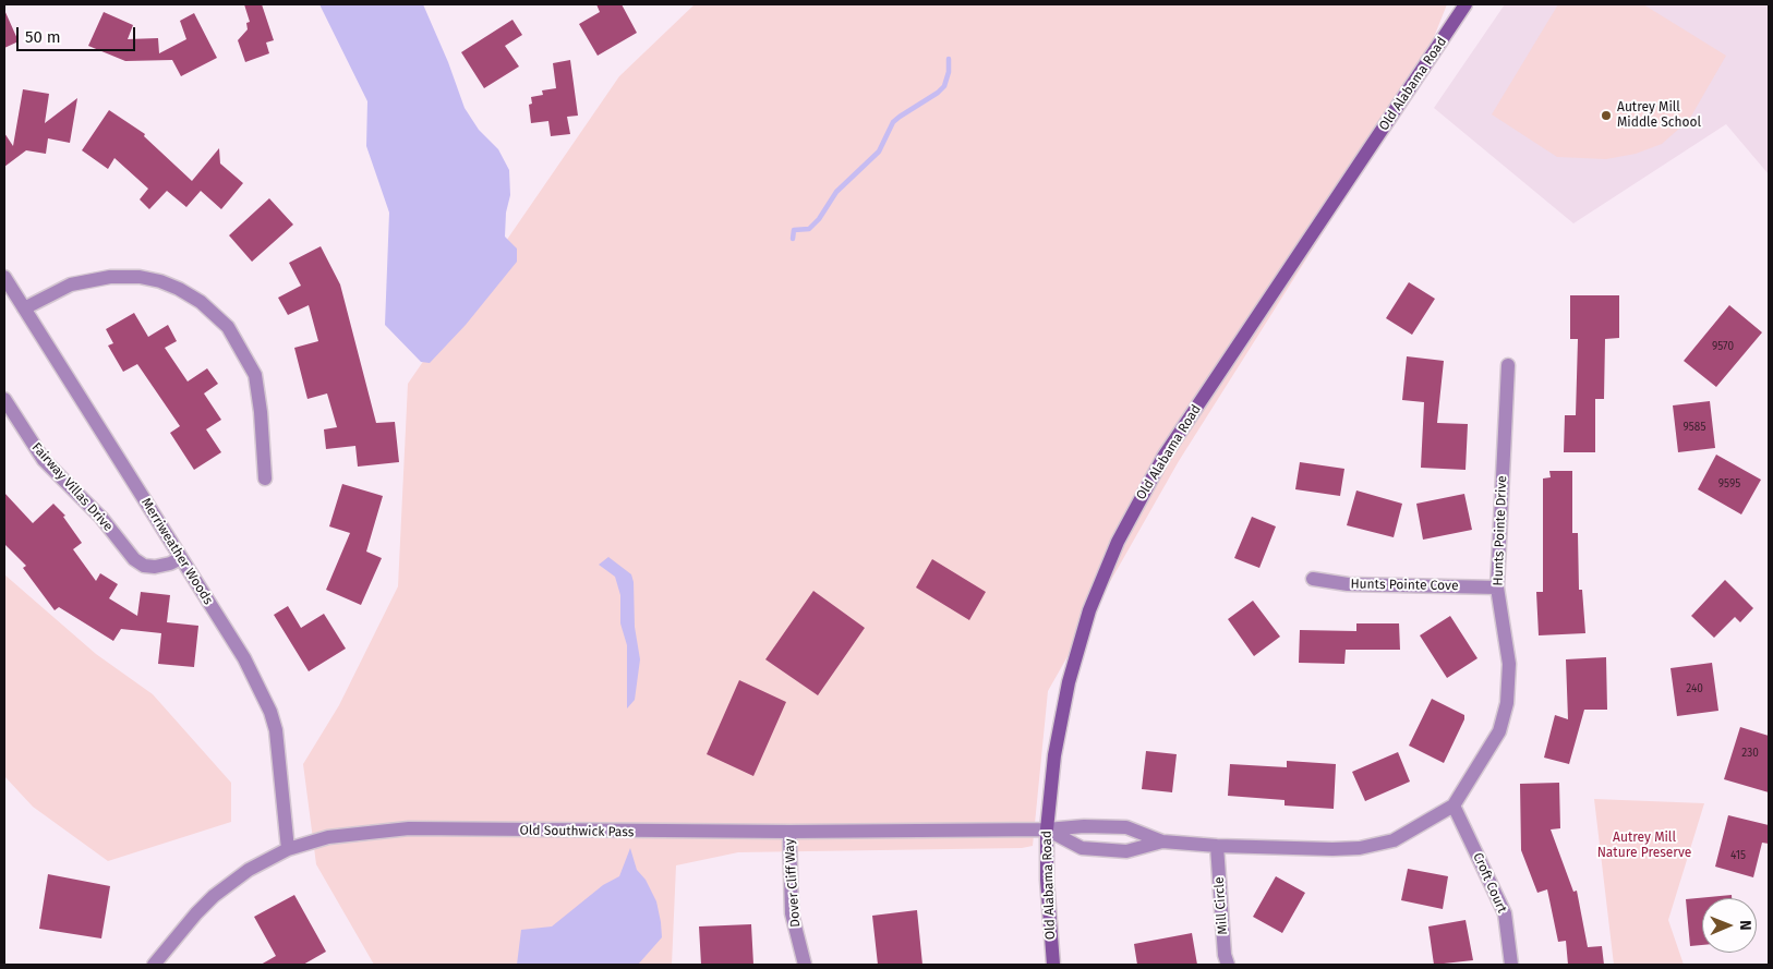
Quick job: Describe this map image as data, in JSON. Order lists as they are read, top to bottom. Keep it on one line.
{"streets":{"main road":["Old Alabama Road"],"street":["Fairway Villas Drive","Hunts Pointe Drive","Merriweather Woods","Hunts Pointe Cove","Old Southwick Pass","Dover Cliff Way","Croft Court","Mill Circle"]},"crossings":[["Old Alabama Road","Hunts Pointe Drive"],["Old Alabama Road","Old Southwick Pass"],["Fairway Villas Drive","Merriweather Woods"],["Hunts Pointe Drive","Hunts Pointe Cove"],["Hunts Pointe Drive","Old Southwick Pass"],["Hunts Pointe Drive","Croft Court"],["Hunts Pointe Drive","Mill Circle"],["Merriweather Woods","Old Southwick Pass"],["Old Southwick Pass","Dover Cliff Way"]],"parks":["Autrey Mill Nature Preserve"],"places":["Autrey Mill Middle School"],"house_numbers":["9570","9585","9595","240","230","415"],"scale_bar":"50 m","north":"right"}
